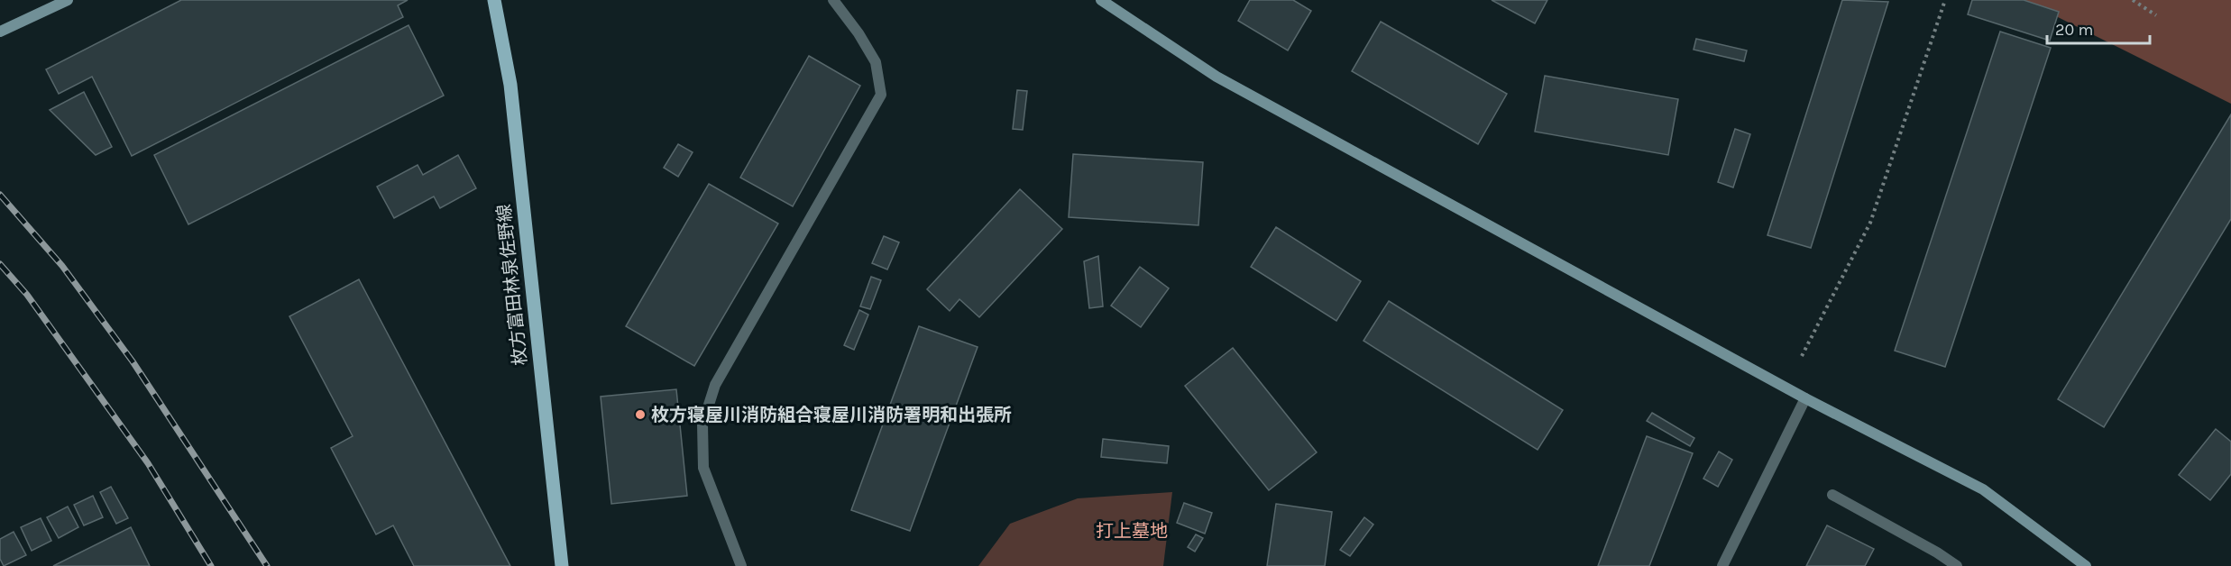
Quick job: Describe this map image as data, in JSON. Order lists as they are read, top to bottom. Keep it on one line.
{"streets":{"main road":["枚方富田林泉佐野線"]},"parks":["打上墓地"],"places":["枚方寝屋川消防組合寝屋川消防署明和出張所"],"scale_bar":"20 m"}
